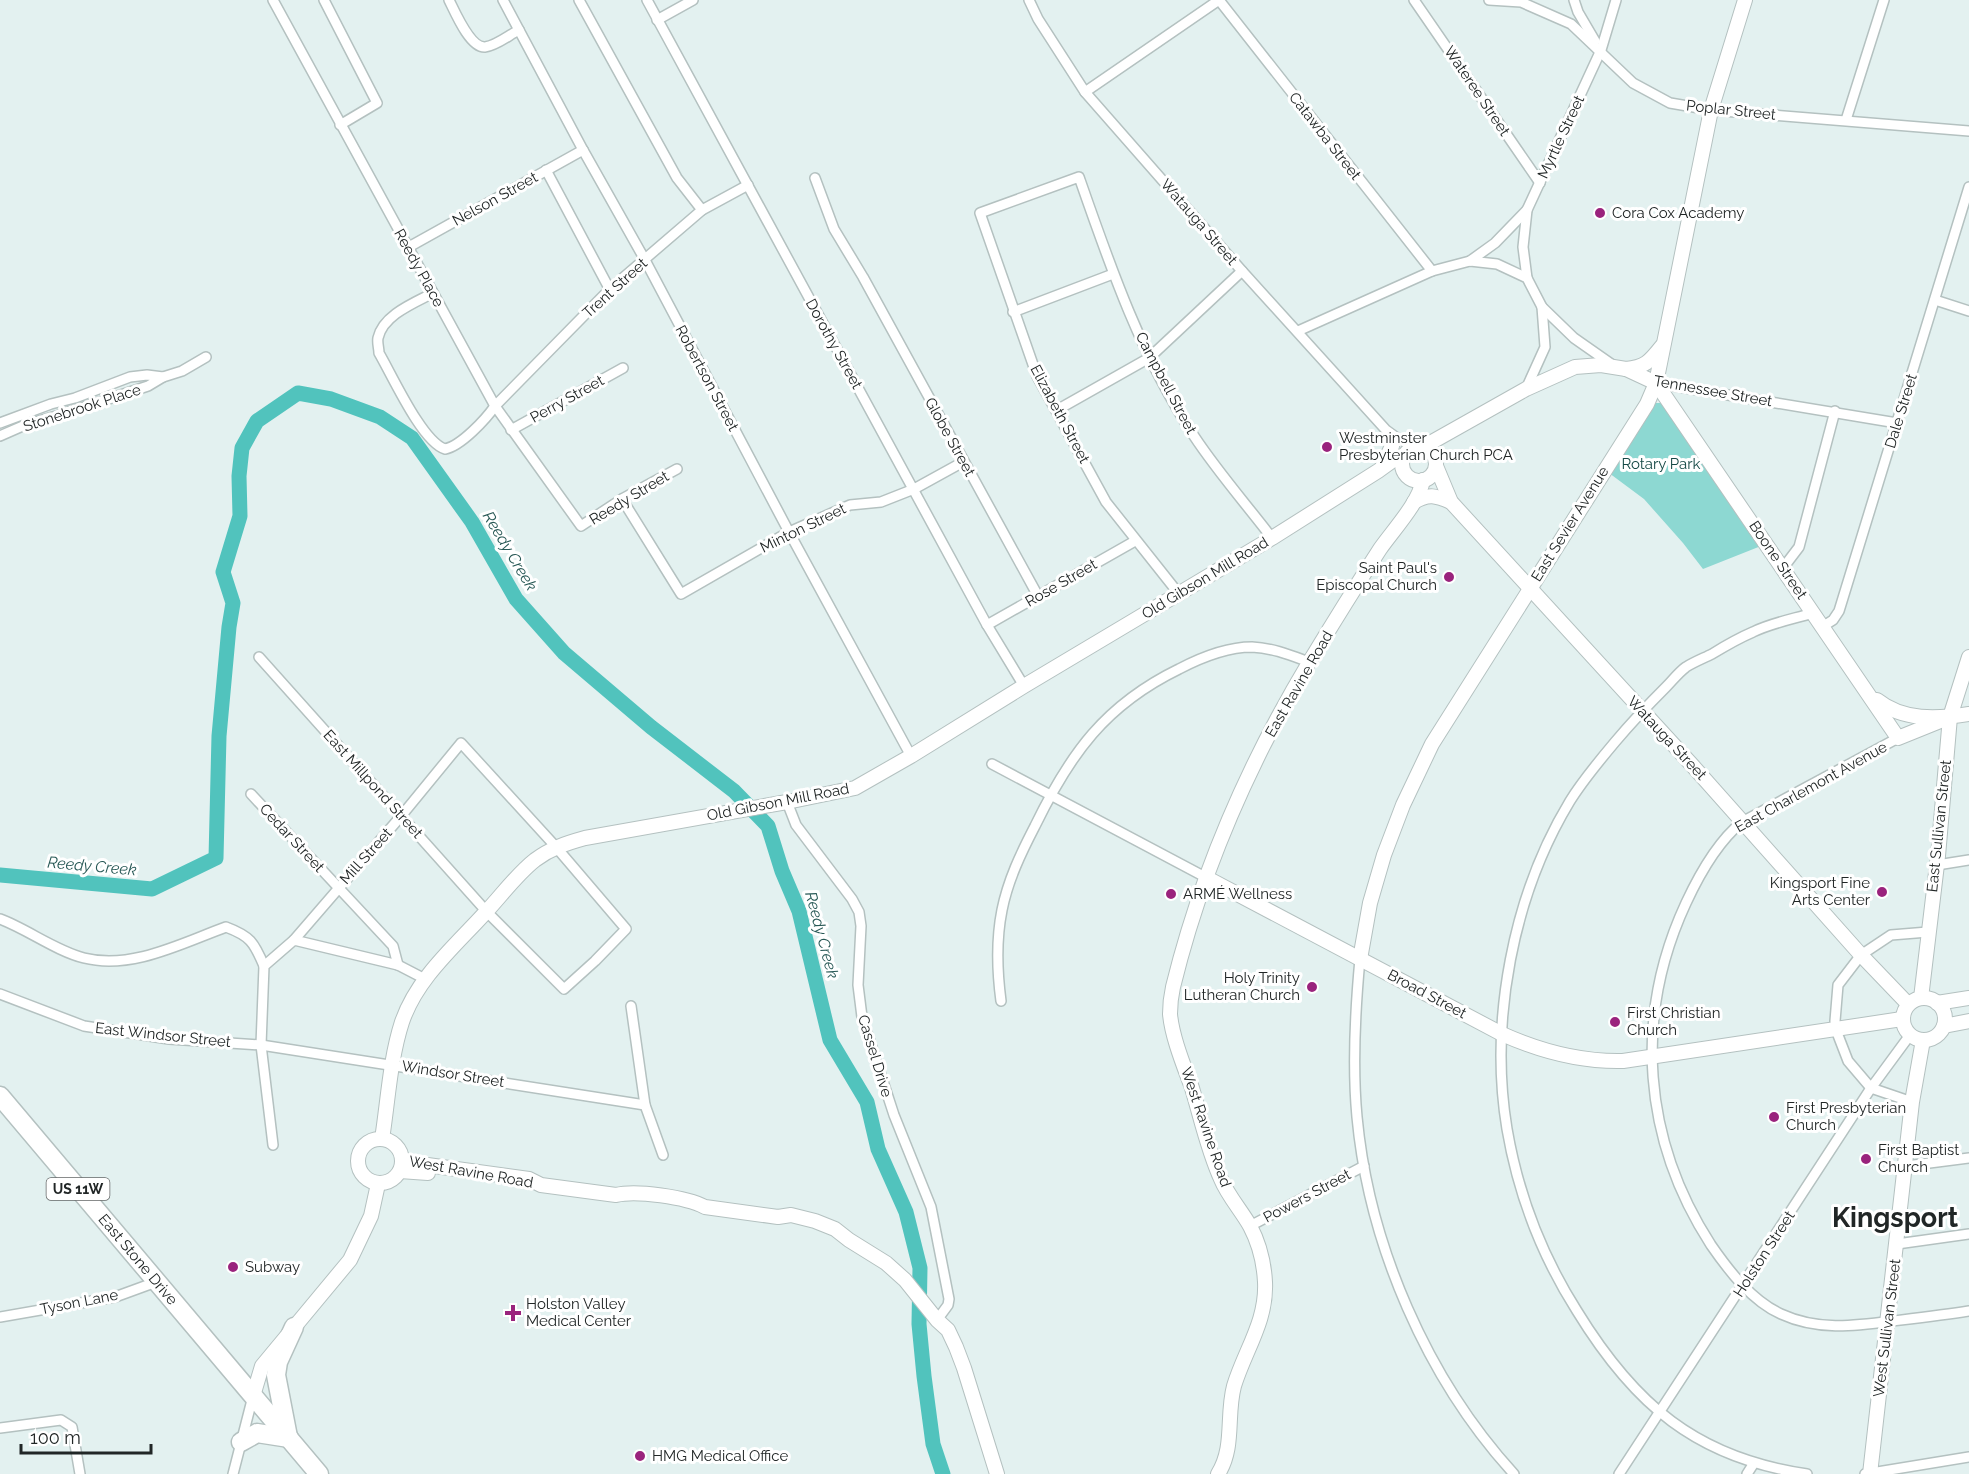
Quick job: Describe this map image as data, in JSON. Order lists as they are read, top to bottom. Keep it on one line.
{"streets":{"highway":["US 11W","East Stone Drive"],"street":["Wateree Street","Poplar Street","Catawba Street","Myrtle Street","Nelson Street","Watauga Street","Reedy Place","Trent Street","Dorothy Street","Robertson Street","Campbell Street","Tennessee Street","Perry Street","Stonebrook Place","Dale Street","Elizabeth Street","Globe Street","Reedy Street","East Sevier Avenue","Minton Street","Boone Street","Old Gibson Mill Road","Rose Street","East Ravine Road","East Millpond Street","East Charlemont Avenue","East Sullivan Street","Cedar Street","Mill Street","Broad Street","East Windsor Street","Cassel Drive","Windsor Street","West Ravine Road","Powers Street","Holston Street","Tyson Lane","West Sullivan Street"]},"crossings":[["Wateree Street","Myrtle Street"],["Poplar Street","Myrtle Street"],["Poplar Street","East Sevier Avenue"],["Myrtle Street","Tennessee Street"],["Nelson Street","Reedy Place"],["Nelson Street","Robertson Street"],["Watauga Street","East Sevier Avenue"],["Watauga Street","Old Gibson Mill Road"],["Watauga Street","East Charlemont Avenue"],["Watauga Street","East Sullivan Street"],["Watauga Street","Broad Street"],["Watauga Street","Holston Street"],["Watauga Street","West Sullivan Street"],["Reedy Place","Trent Street"],["Reedy Place","Perry Street"],["Reedy Place","Reedy Street"],["Trent Street","Dorothy Street"],["Trent Street","Robertson Street"],["Dorothy Street","Minton Street"],["Dorothy Street","Old Gibson Mill Road"],["Dorothy Street","Rose Street"],["Robertson Street","Minton Street"],["Robertson Street","Old Gibson Mill Road"],["Campbell Street","Elizabeth Street"],["Campbell Street","Old Gibson Mill Road"],["Tennessee Street","Dale Street"],["Tennessee Street","East Sevier Avenue"],["Tennessee Street","Boone Street"],["Dale Street","Boone Street"],["Elizabeth Street","Old Gibson Mill Road"],["Elizabeth Street","Rose Street"],["Globe Street","Minton Street"],["Globe Street","Rose Street"],["Reedy Street","Minton Street"],["East Sevier Avenue","Boone Street"],["East Sevier Avenue","Broad Street"],["Boone Street","East Charlemont Avenue"],["Old Gibson Mill Road","East Millpond Street"],["Old Gibson Mill Road","Mill Street"],["Old Gibson Mill Road","Cassel Drive"],["Old Gibson Mill Road","Windsor Street"],["Old Gibson Mill Road","West Ravine Road"],["East Ravine Road","Broad Street"],["East Ravine Road","West Ravine Road"],["East Millpond Street","Mill Street"],["East Charlemont Avenue","East Sullivan Street"],["East Charlemont Avenue","Broad Street"],["East Charlemont Avenue","Holston Street"],["East Charlemont Avenue","West Sullivan Street"],["East Sullivan Street","Broad Street"],["East Sullivan Street","Holston Street"],["East Sullivan Street","West Sullivan Street"],["Cedar Street","Mill Street"],["Broad Street","West Ravine Road"],["Broad Street","Holston Street"],["Broad Street","West Sullivan Street"],["East Windsor Street","Windsor Street"],["Cassel Drive","West Ravine Road"],["West Ravine Road","Powers Street"],["US 11W","East Stone Drive"],["Holston Street","West Sullivan Street"],["East Stone Drive","Tyson Lane"]],"districts":["Kingsport"],"water":["Reedy Creek"],"parks":["Rotary Park"],"places":{"other":["Cora Cox Academy","Westminster Presbyterian Church PCA","Saint Paul's Episcopal Church","Kingsport Fine Arts Center","ARMÉ Wellness","Holy Trinity Lutheran Church","First Christian Church","First Presbyterian Church","First Baptist Church","Subway","HMG Medical Office"],"health":["Holston Valley Medical Center"]},"scale_bar":"100 m"}
